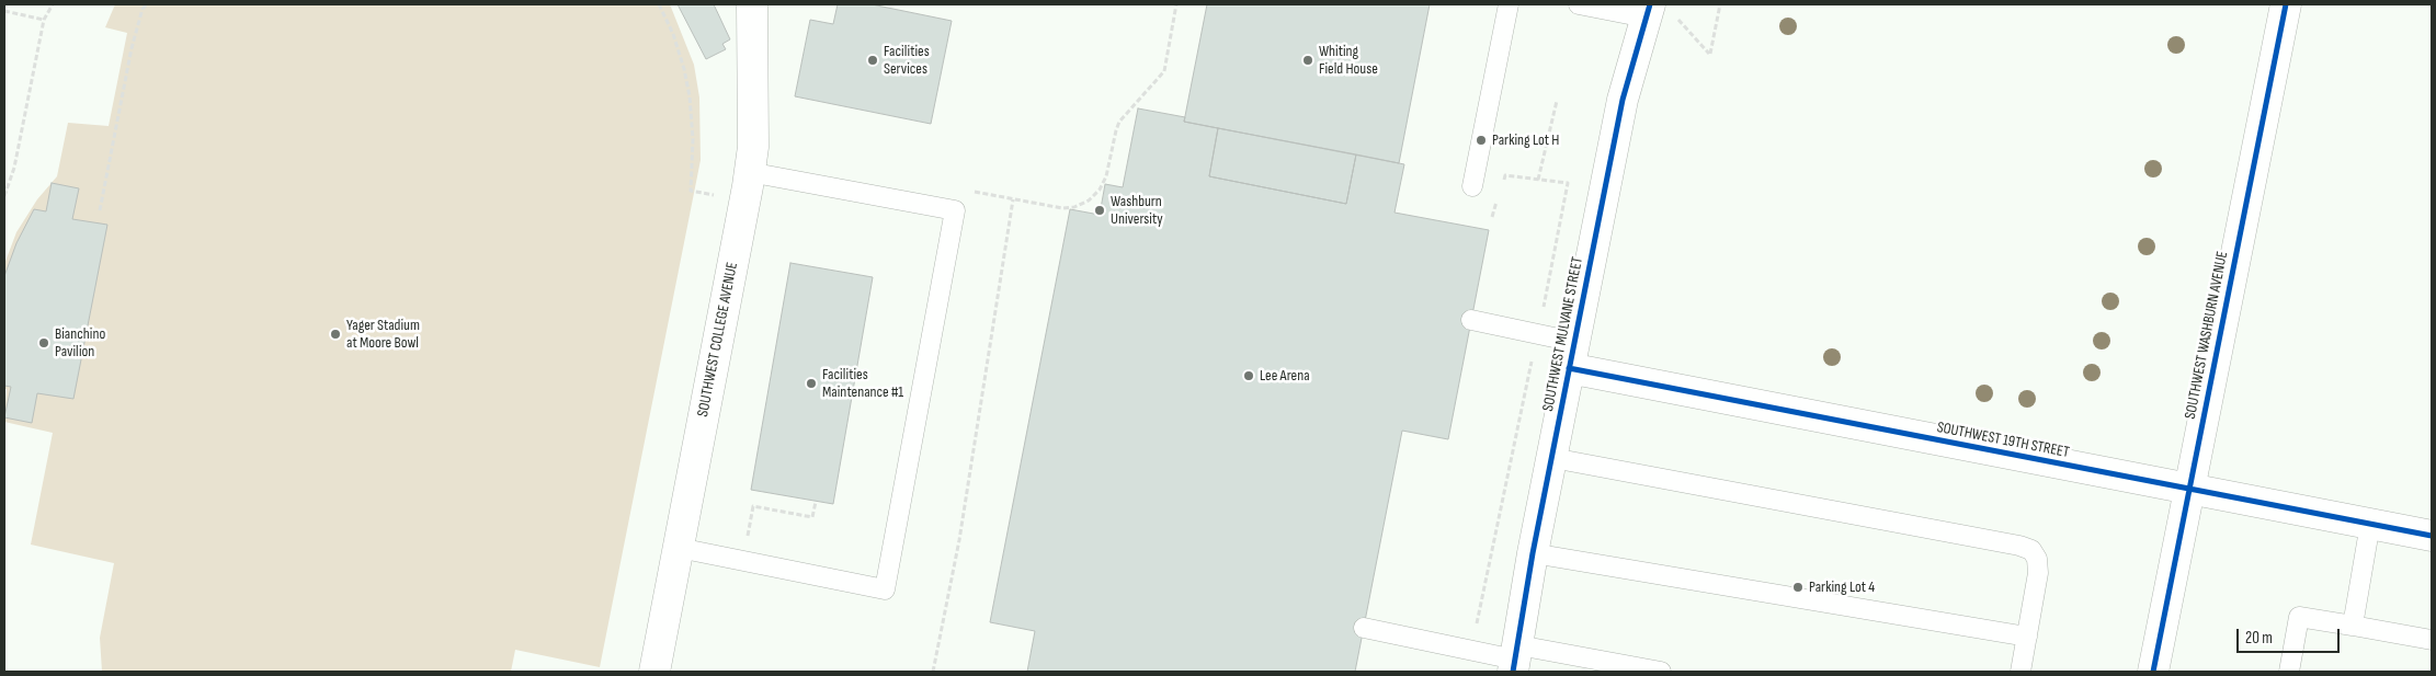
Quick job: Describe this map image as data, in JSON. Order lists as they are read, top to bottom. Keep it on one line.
{"streets":{"street":["SOUTHWEST MULVANE STREET","SOUTHWEST WASHBURN AVENUE","SOUTHWEST COLLEGE AVENUE","SOUTHWEST 19TH STREET"]},"crossings":[["SOUTHWEST MULVANE STREET","SOUTHWEST 19TH STREET"],["SOUTHWEST WASHBURN AVENUE","SOUTHWEST 19TH STREET"]],"places":["Facilities Services","Whiting Field House","Parking Lot H","Washburn University","Yager Stadium at Moore Bowl","Bianchino Pavilion","Lee Arena","Facilities Maintenance #1","Parking Lot 4"],"scale_bar":"20 m"}
